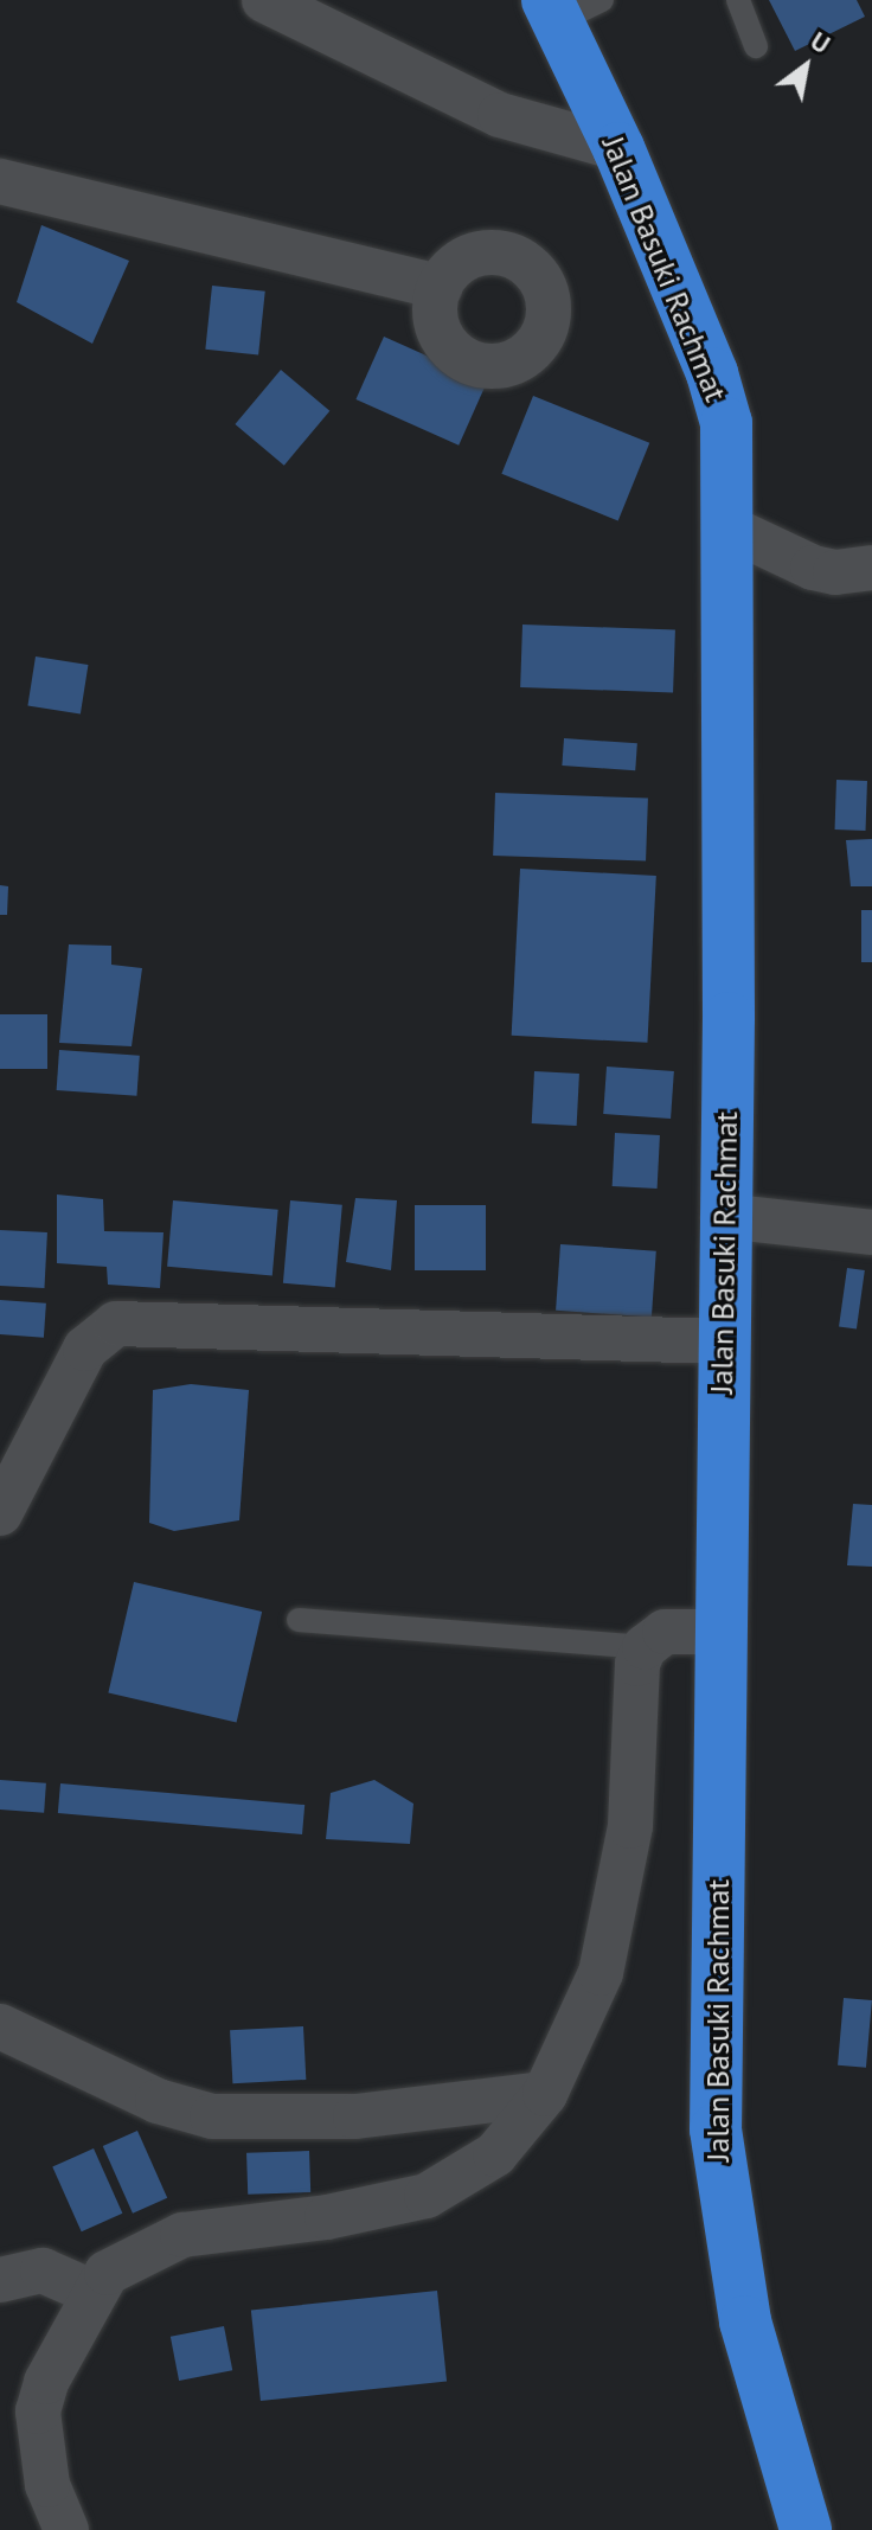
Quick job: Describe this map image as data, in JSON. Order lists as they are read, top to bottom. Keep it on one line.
{"streets":{"highway":["Jalan Basuki Rachmat"]},"north":"top right"}
